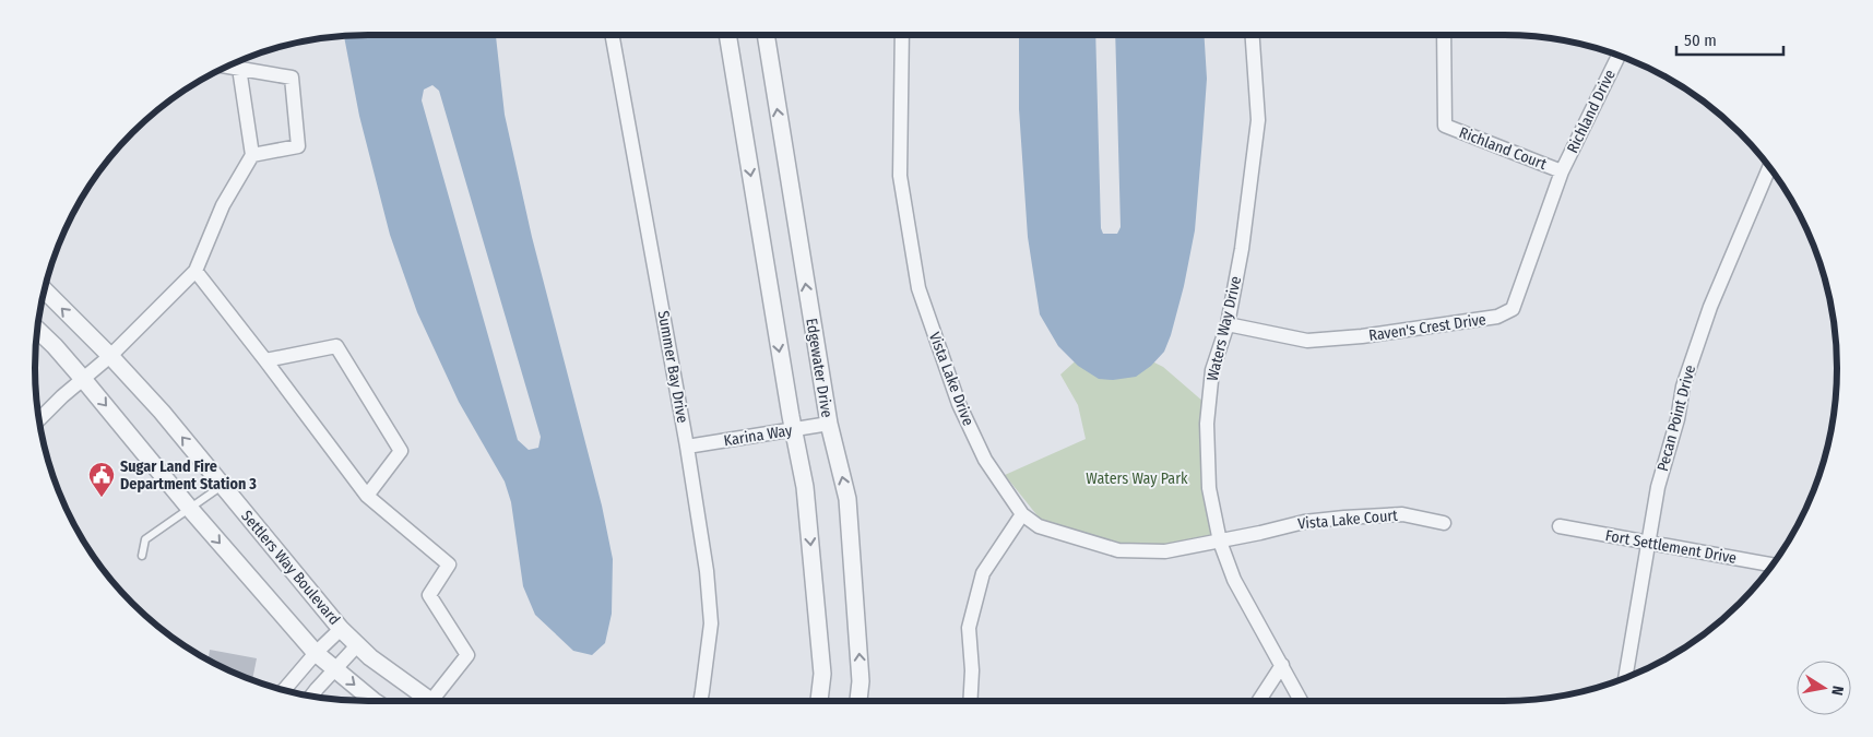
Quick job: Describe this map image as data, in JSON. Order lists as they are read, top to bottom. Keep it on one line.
{"streets":{"street":["Richland Drive","Richland Court","Raven's Crest Drive","Waters Way Drive","Summer Bay Drive","Edgewater Drive","Vista Lake Drive","Pecan Point Drive","Karina Way","Vista Lake Court","Fort Settlement Drive","Settlers Way Boulevard"]},"crossings":[["Richland Drive","Richland Court"],["Richland Drive","Raven's Crest Drive"],["Richland Court","Raven's Crest Drive"],["Raven's Crest Drive","Waters Way Drive"],["Waters Way Drive","Vista Lake Drive"],["Waters Way Drive","Vista Lake Court"],["Summer Bay Drive","Karina Way"],["Edgewater Drive","Karina Way"],["Vista Lake Drive","Vista Lake Court"],["Pecan Point Drive","Fort Settlement Drive"]],"parks":["Waters Way Park"],"places":{"public building":["Sugar Land Fire Department Station 3"]},"scale_bar":"50 m","north":"right"}
